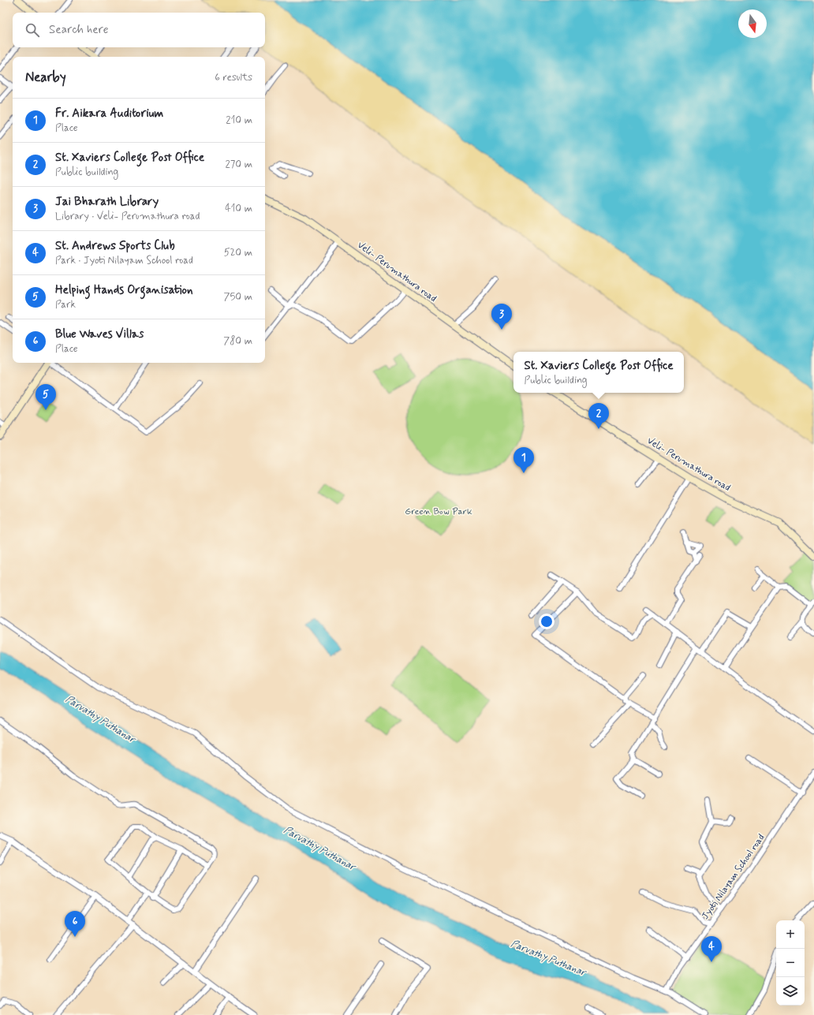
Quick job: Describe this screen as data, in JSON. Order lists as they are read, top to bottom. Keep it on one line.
{"streets":{"main road":["Veli- Perumathura road"],"street":["Jyoti Nilayam School road"]},"water":["Parvathy Puthanar"],"parks":["Green Bow Park"],"north":"bottom","page":{"search":"Search here","heading":["Nearby","6 results"],"list":[{"mark":"1","name":"Fr. Aikara Auditorium","note":"Place","value":"210 m"},{"mark":"2","name":"St. Xaviers College Post Office","note":"Public building","value":"270 m"},{"mark":"3","name":"Jai Bharath Library","note":"Library · Veli- Perumathura road","value":"410 m"},{"mark":"4","name":"St. Andrews Sports Club","note":"Park · Jyoti Nilayam School road","value":"520 m"},{"mark":"5","name":"Helping Hands Organisation","note":"Park","value":"750 m"},{"mark":"6","name":"Blue Waves Villas","note":"Place","value":"780 m"}],"pins":["3","5","2","1","6","4"],"popup":["St. Xaviers College Post Office","Public building"],"map_buttons":["+","−"]}}
